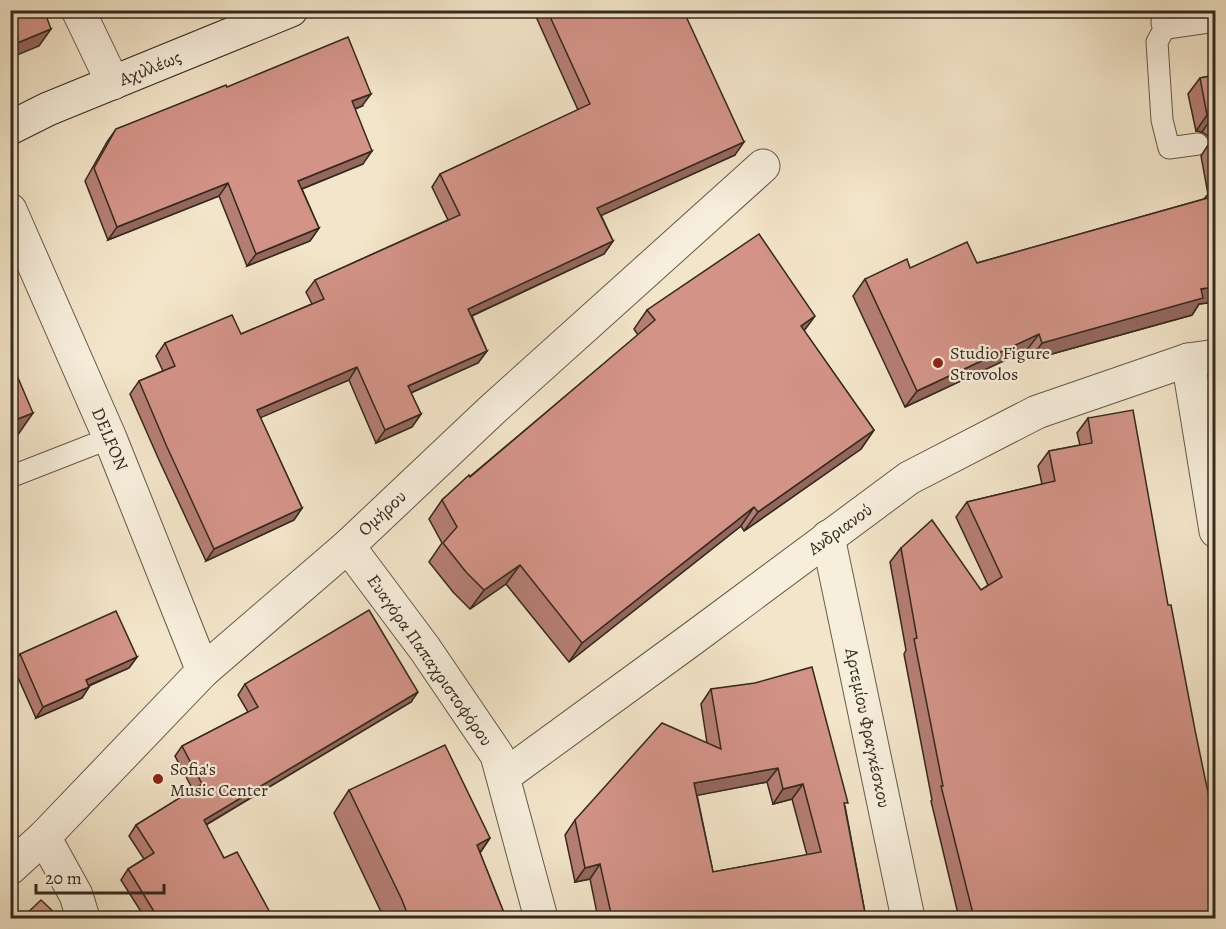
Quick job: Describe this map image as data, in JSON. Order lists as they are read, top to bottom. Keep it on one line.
{"streets":{"street":["Αχιλλέως","DELFON","Ομήρου","Ανδριανού","Ευαγόρα Παπαχριστοφόρου","Αρτεμίου Φραγκέσκου"]},"crossings":[["DELFON","Ομήρου"],["Ομήρου","Ευαγόρα Παπαχριστοφόρου"],["Ανδριανού","Ευαγόρα Παπαχριστοφόρου"],["Ανδριανού","Αρτεμίου Φραγκέσκου"]],"places":["Studio Figure Strovolos","Sofia's Music Center"],"scale_bar":"20 m"}
